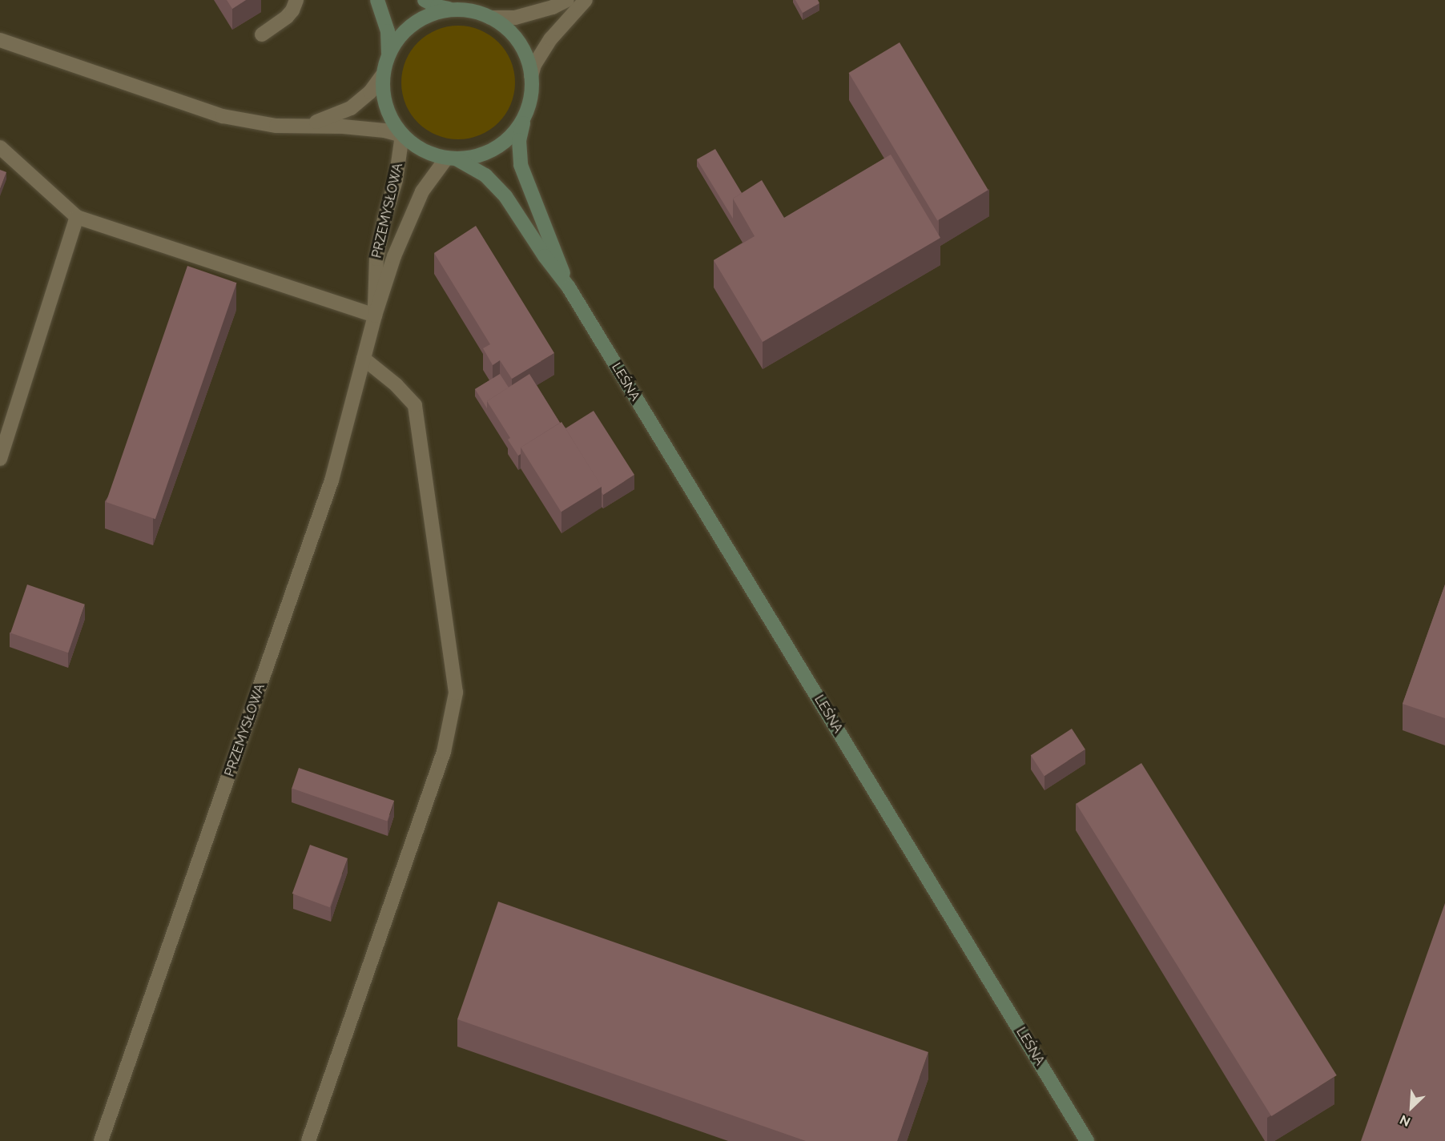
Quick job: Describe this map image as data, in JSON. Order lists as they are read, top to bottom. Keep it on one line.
{"streets":{"street":["PRZEMYSŁOWA","LEŚNA"]},"crossings":[["PRZEMYSŁOWA","LEŚNA"]],"north":"bottom left"}
